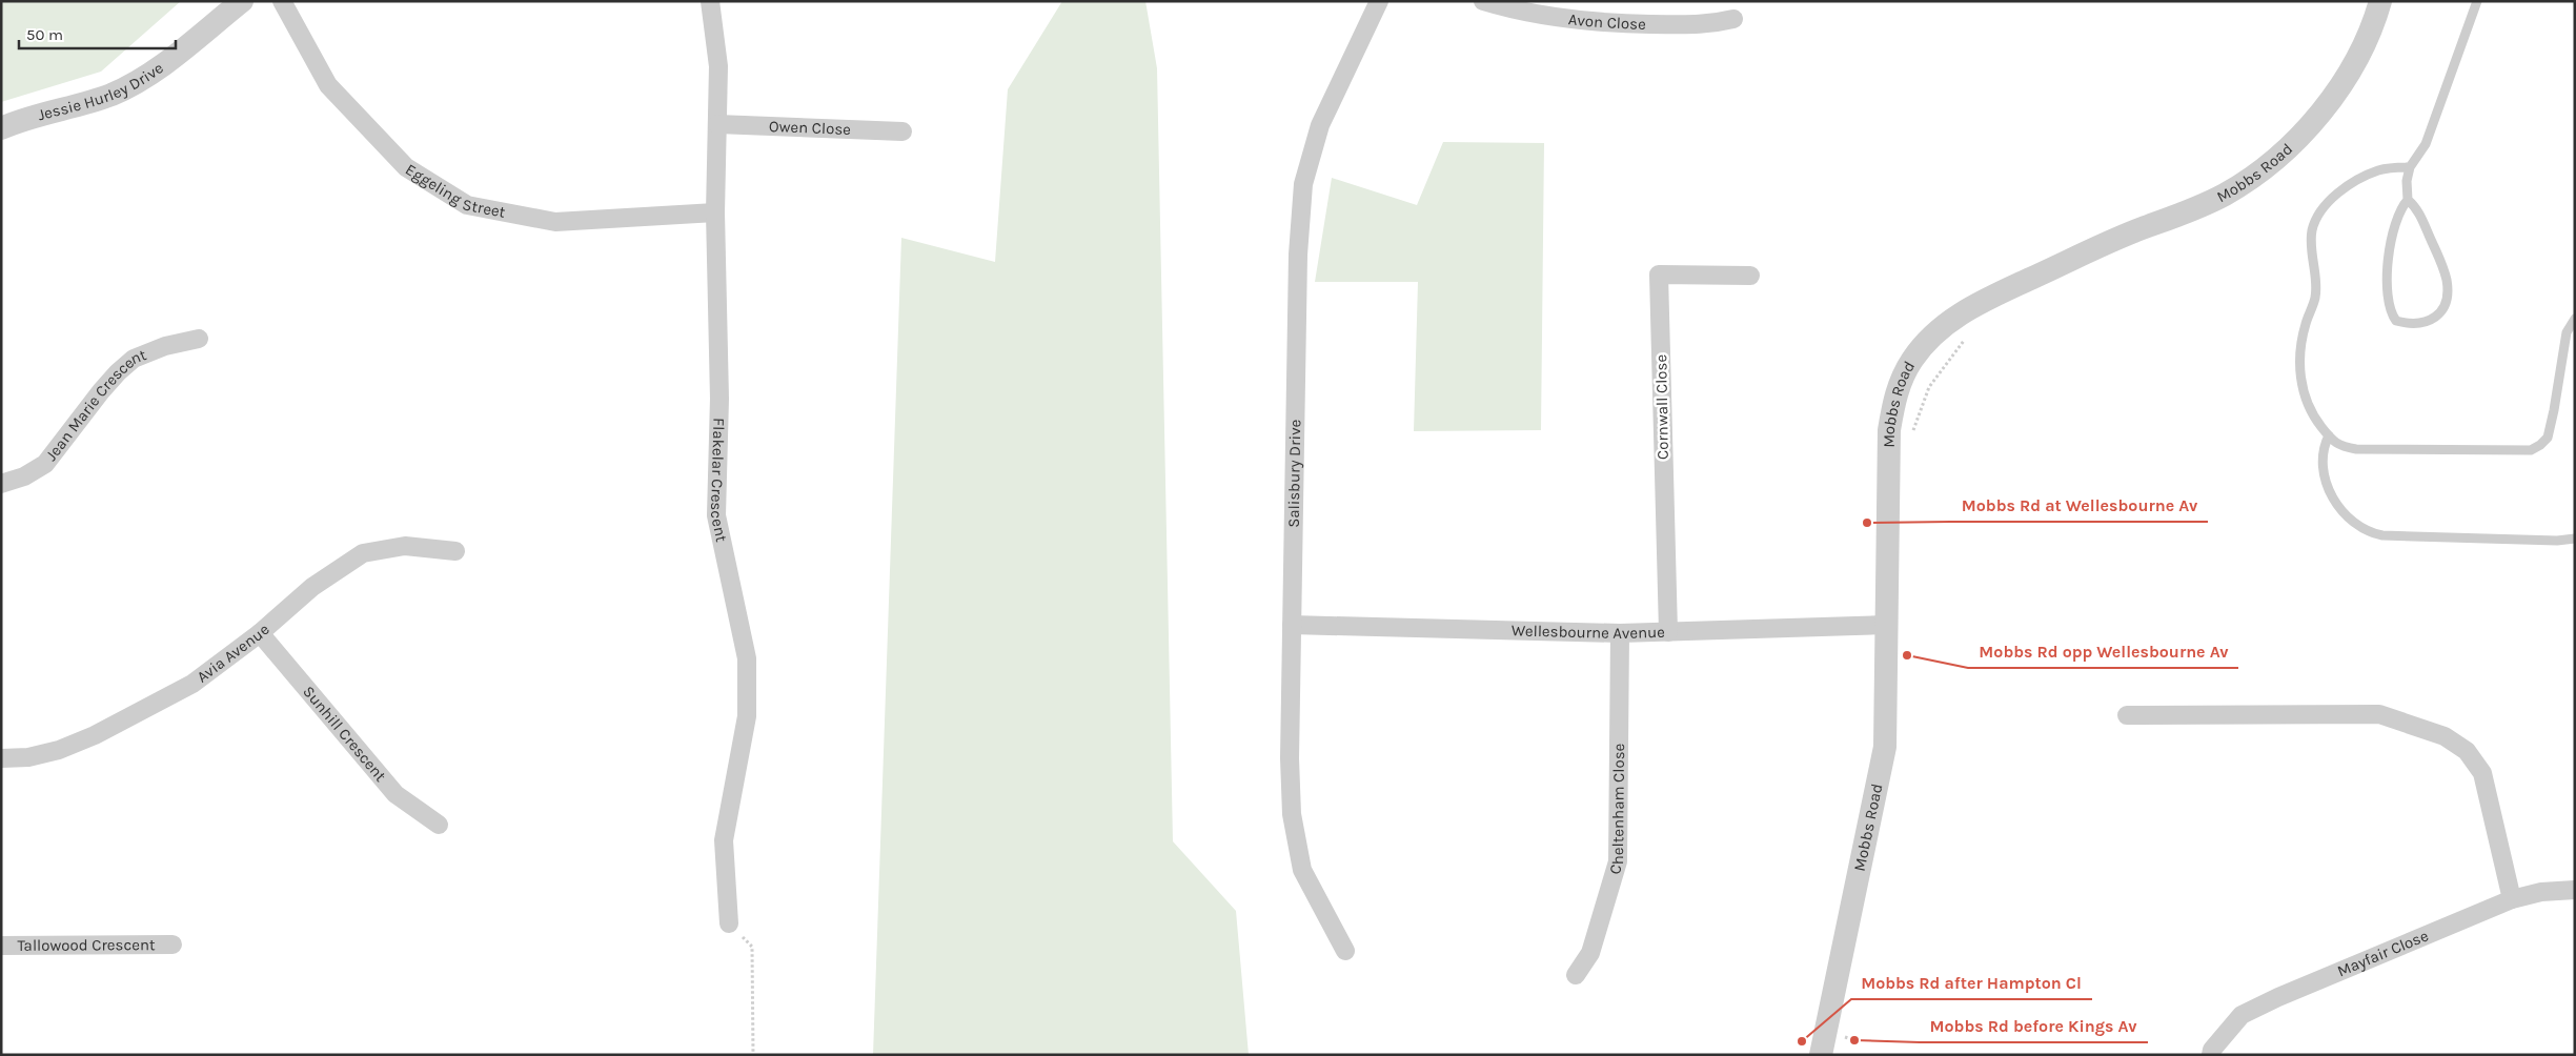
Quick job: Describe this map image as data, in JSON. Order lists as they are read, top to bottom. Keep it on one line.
{"streets":{"street":["Avon Close","Jessie Hurley Drive","Owen Close","Mobbs Road","Eggeling Street","Jean Marie Crescent","Cornwall Close","Salisbury Drive","Flakelar Crescent","Wellesbourne Avenue","Avia Avenue","Sunhill Crescent","Cheltenham Close","Tallowood Crescent","Mayfair Close"]},"crossings":[["Owen Close","Flakelar Crescent"],["Mobbs Road","Wellesbourne Avenue"],["Eggeling Street","Flakelar Crescent"],["Cornwall Close","Wellesbourne Avenue"],["Salisbury Drive","Wellesbourne Avenue"],["Wellesbourne Avenue","Cheltenham Close"],["Avia Avenue","Sunhill Crescent"]],"places":["Mobbs Rd at Wellesbourne Av","Mobbs Rd opp Wellesbourne Av","Mobbs Rd before Kings Av","Mobbs Rd after Hampton Cl"],"scale_bar":"50 m"}
